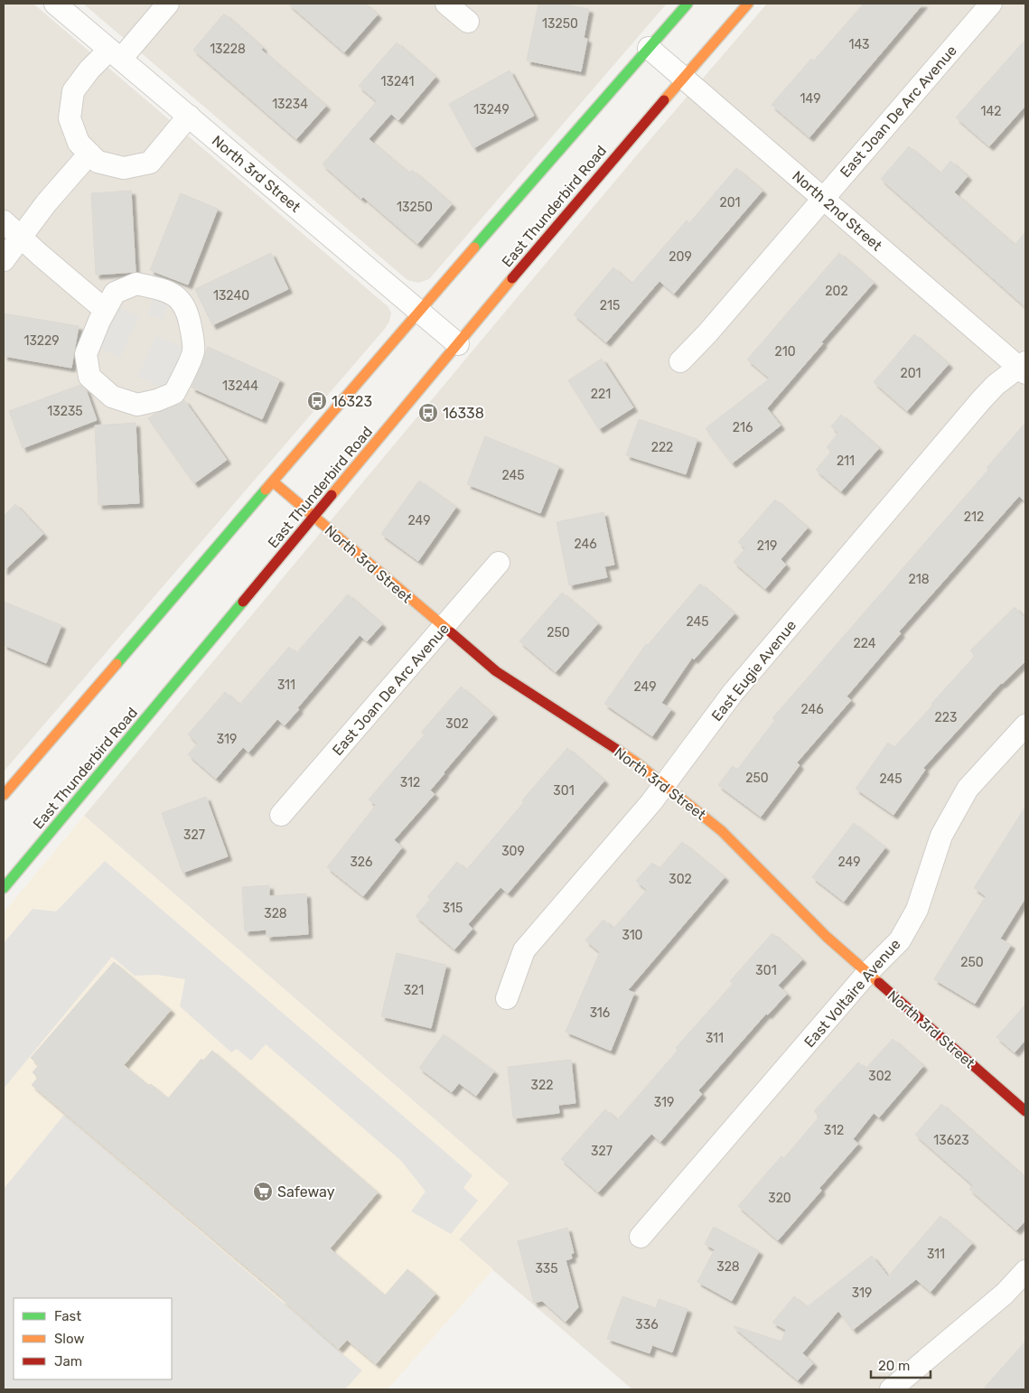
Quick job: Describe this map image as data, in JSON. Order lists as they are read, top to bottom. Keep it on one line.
{"streets":{"main road":["North 3rd Street","East Thunderbird Road"],"street":["East Joan De Arc Avenue","North 2nd Street","East Eugie Avenue","East Voltaire Avenue"]},"crossings":[["East Joan De Arc Avenue","North 3rd Street"],["East Joan De Arc Avenue","North 2nd Street"],["North 3rd Street","East Thunderbird Road"],["North 3rd Street","East Eugie Avenue"],["North 3rd Street","East Voltaire Avenue"],["East Thunderbird Road","North 2nd Street"],["North 2nd Street","East Eugie Avenue"]],"places":{"bus stop":["16323","16338"],"supermarket":["Safeway"]},"house_numbers":["13250","143","13228","13241","149","13234","13249","142","201","13250","209","202","13240","215","13229","210","201","13244","221","13235","216","222","211","245","212","249","246","219","218","245","250","224","311","249","246","223","302","319","250","245","312","301","327","309","326","249","302","315","328","310","250","301","321","316","311","302","322","319","312","13623","327","320","311","328","335","319","336"],"legend":["Fast","Slow","Jam"],"scale_bar":"20 m"}
